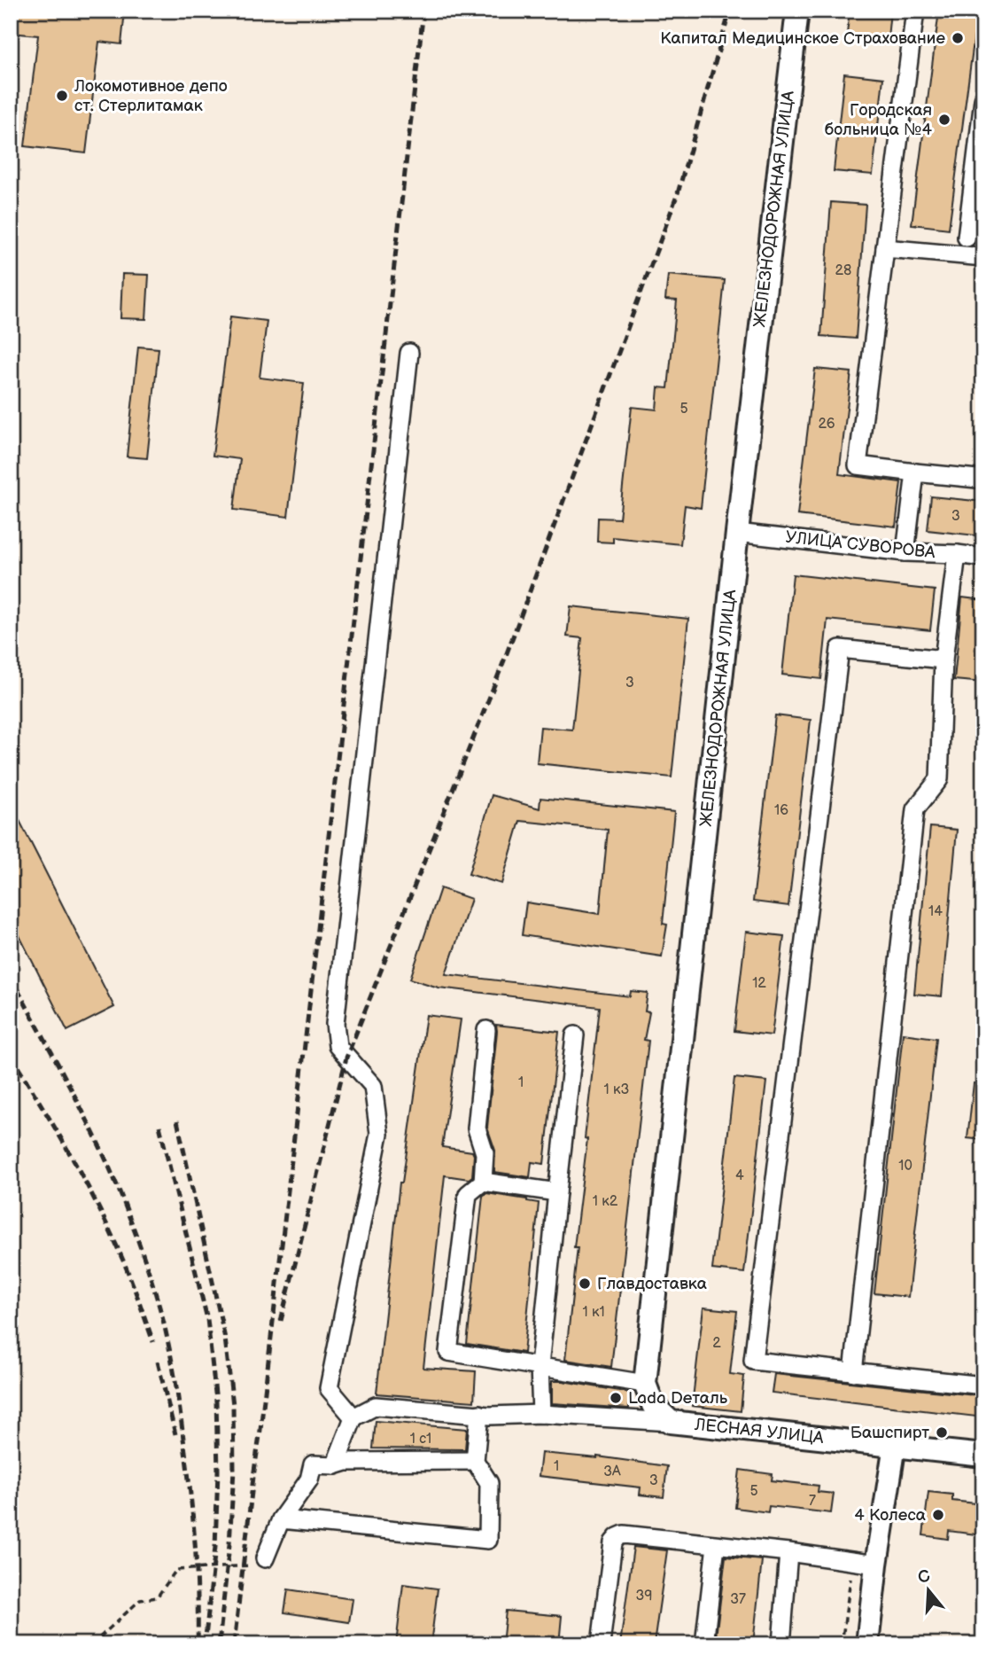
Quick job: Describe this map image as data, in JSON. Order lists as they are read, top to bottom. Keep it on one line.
{"streets":{"main road":["ЖЕЛЕЗНОДОРОЖНАЯ УЛИЦА","ЛЕСНАЯ УЛИЦА"],"street":["УЛИЦА СУВОРОВА"]},"crossings":[["ЖЕЛЕЗНОДОРОЖНАЯ УЛИЦА","УЛИЦА СУВОРОВА"],["ЖЕЛЕЗНОДОРОЖНАЯ УЛИЦА","ЛЕСНАЯ УЛИЦА"]],"places":["Капитал Медицинское Страхование","Локомотивное депо ст. Стерлитамак","Городская больница №4","Главдоставка","Lada Dеталь","Башспирт","4 Колеса"],"house_numbers":["28","5","26","3","3","16","14","12","1","1 к3","10","4","1 к2","1 к1","2","1 с1","1","3А","3","5","7","39","37"],"north":"top"}
